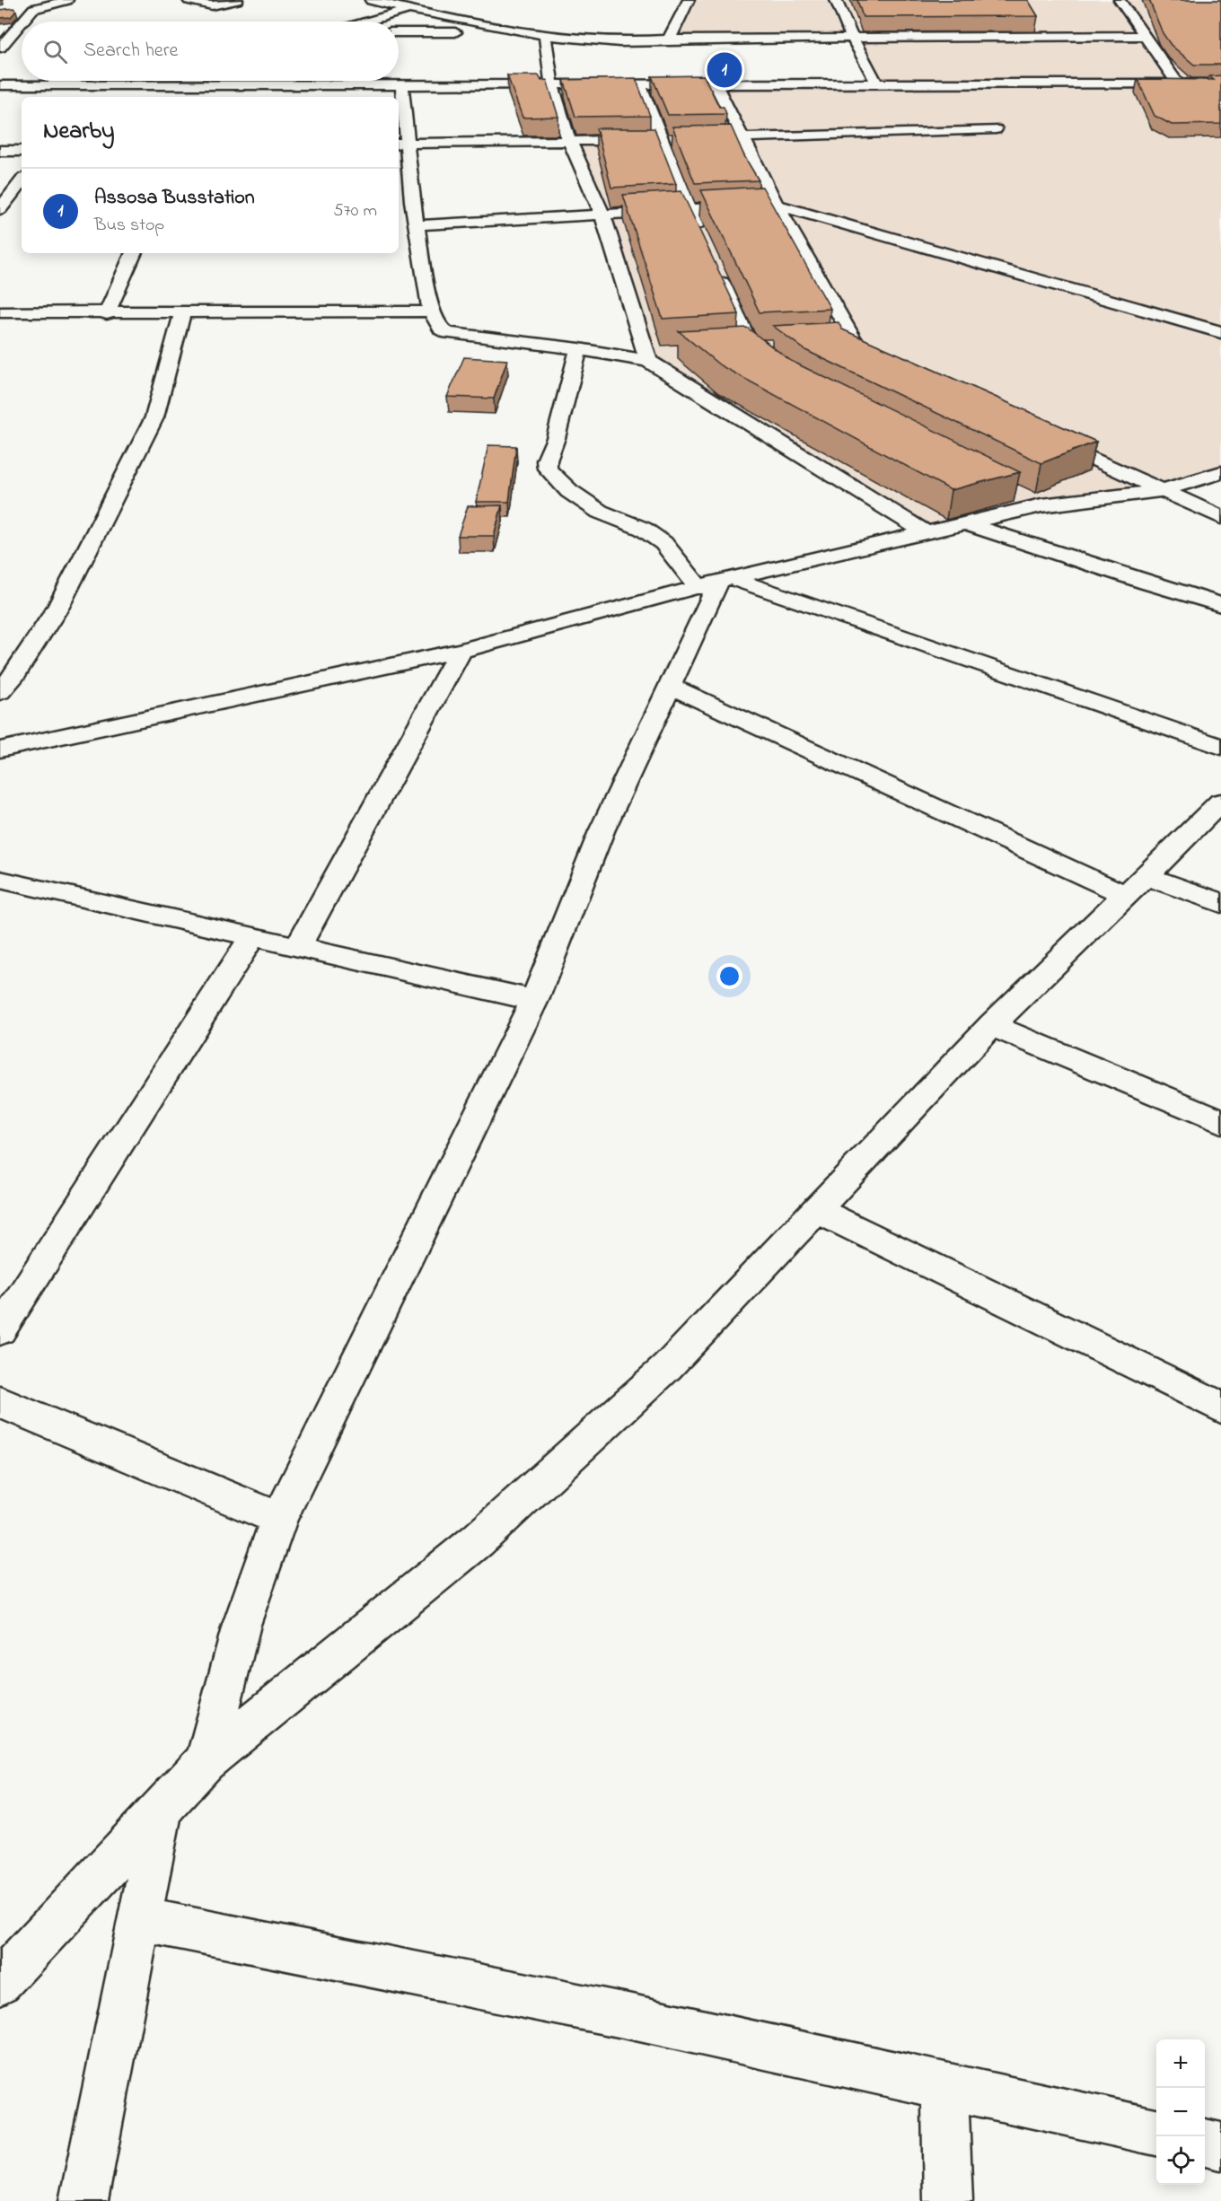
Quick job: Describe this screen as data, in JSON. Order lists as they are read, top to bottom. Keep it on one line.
{"page":{"search":"Search here","pins":"1","heading":"Nearby","list":[{"mark":"1","name":"Assosa Busstation","note":"Bus stop","value":"570 m"}],"map_buttons":["+","−"]}}
